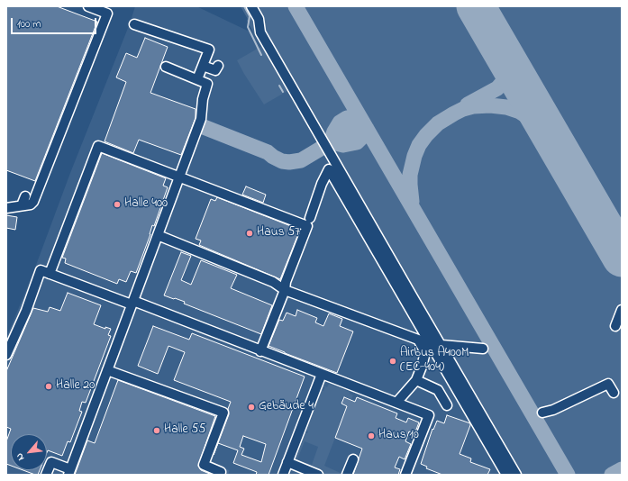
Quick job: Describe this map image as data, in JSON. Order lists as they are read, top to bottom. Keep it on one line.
{"places":["Halle 400","Haus 57","Airbus A400M (EC-404)","Halle 20","Gebäude 4","Halle 55","Haus 10"],"scale_bar":"100 m","north":"bottom left"}
